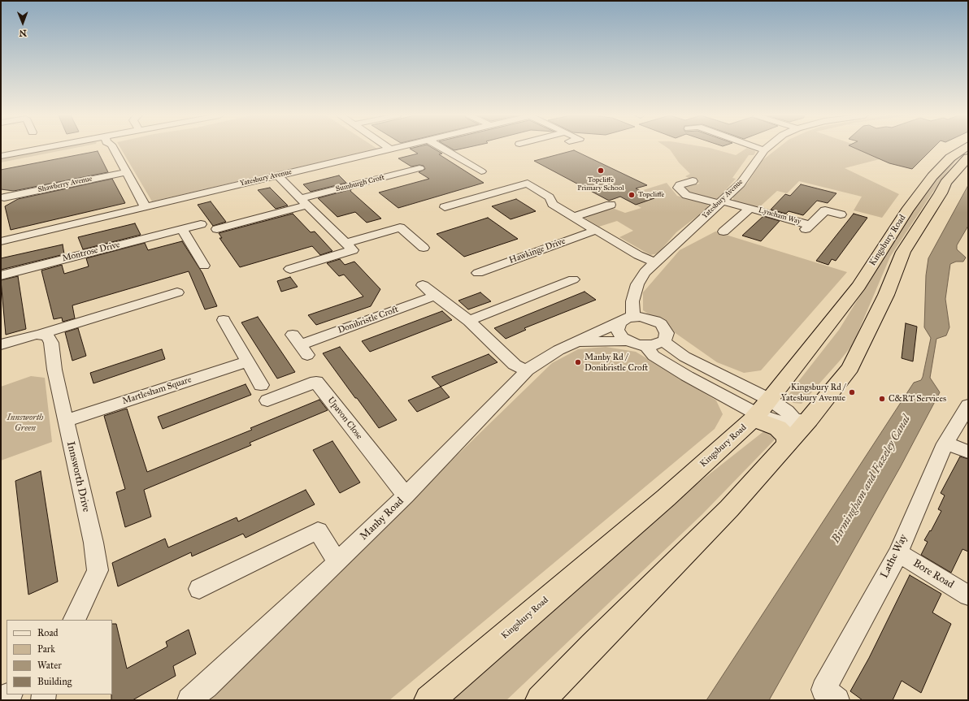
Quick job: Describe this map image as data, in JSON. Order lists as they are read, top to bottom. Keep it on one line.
{"streets":{"highway":["Kingsbury Road"],"street":["Yatesbury Avenue","Sumburgh Croft","Shawberry Avenue","Lyneham Way","Hawkinge Drive","Montrose Drive","Donibristle Croft","Martlesham Square","Upavon Close","Innsworth Drive","Manby Road","Lathe Way","Bore Road"]},"crossings":[["Yatesbury Avenue","Lyneham Way"],["Yatesbury Avenue","Manby Road"],["Martlesham Square","Innsworth Drive"],["Upavon Close","Manby Road"],["Lathe Way","Bore Road"]],"water":["Birmingham and Fazeley Canal"],"parks":["Innsworth Green"],"places":["Topcliffe Primary School","Topcliffe","Manby Rd / Donibristle Croft","Kingsbury Rd / Yatesbury Avenue","C&RT Services"],"legend":["Road","Park","Water","Building"],"north":"bottom"}
